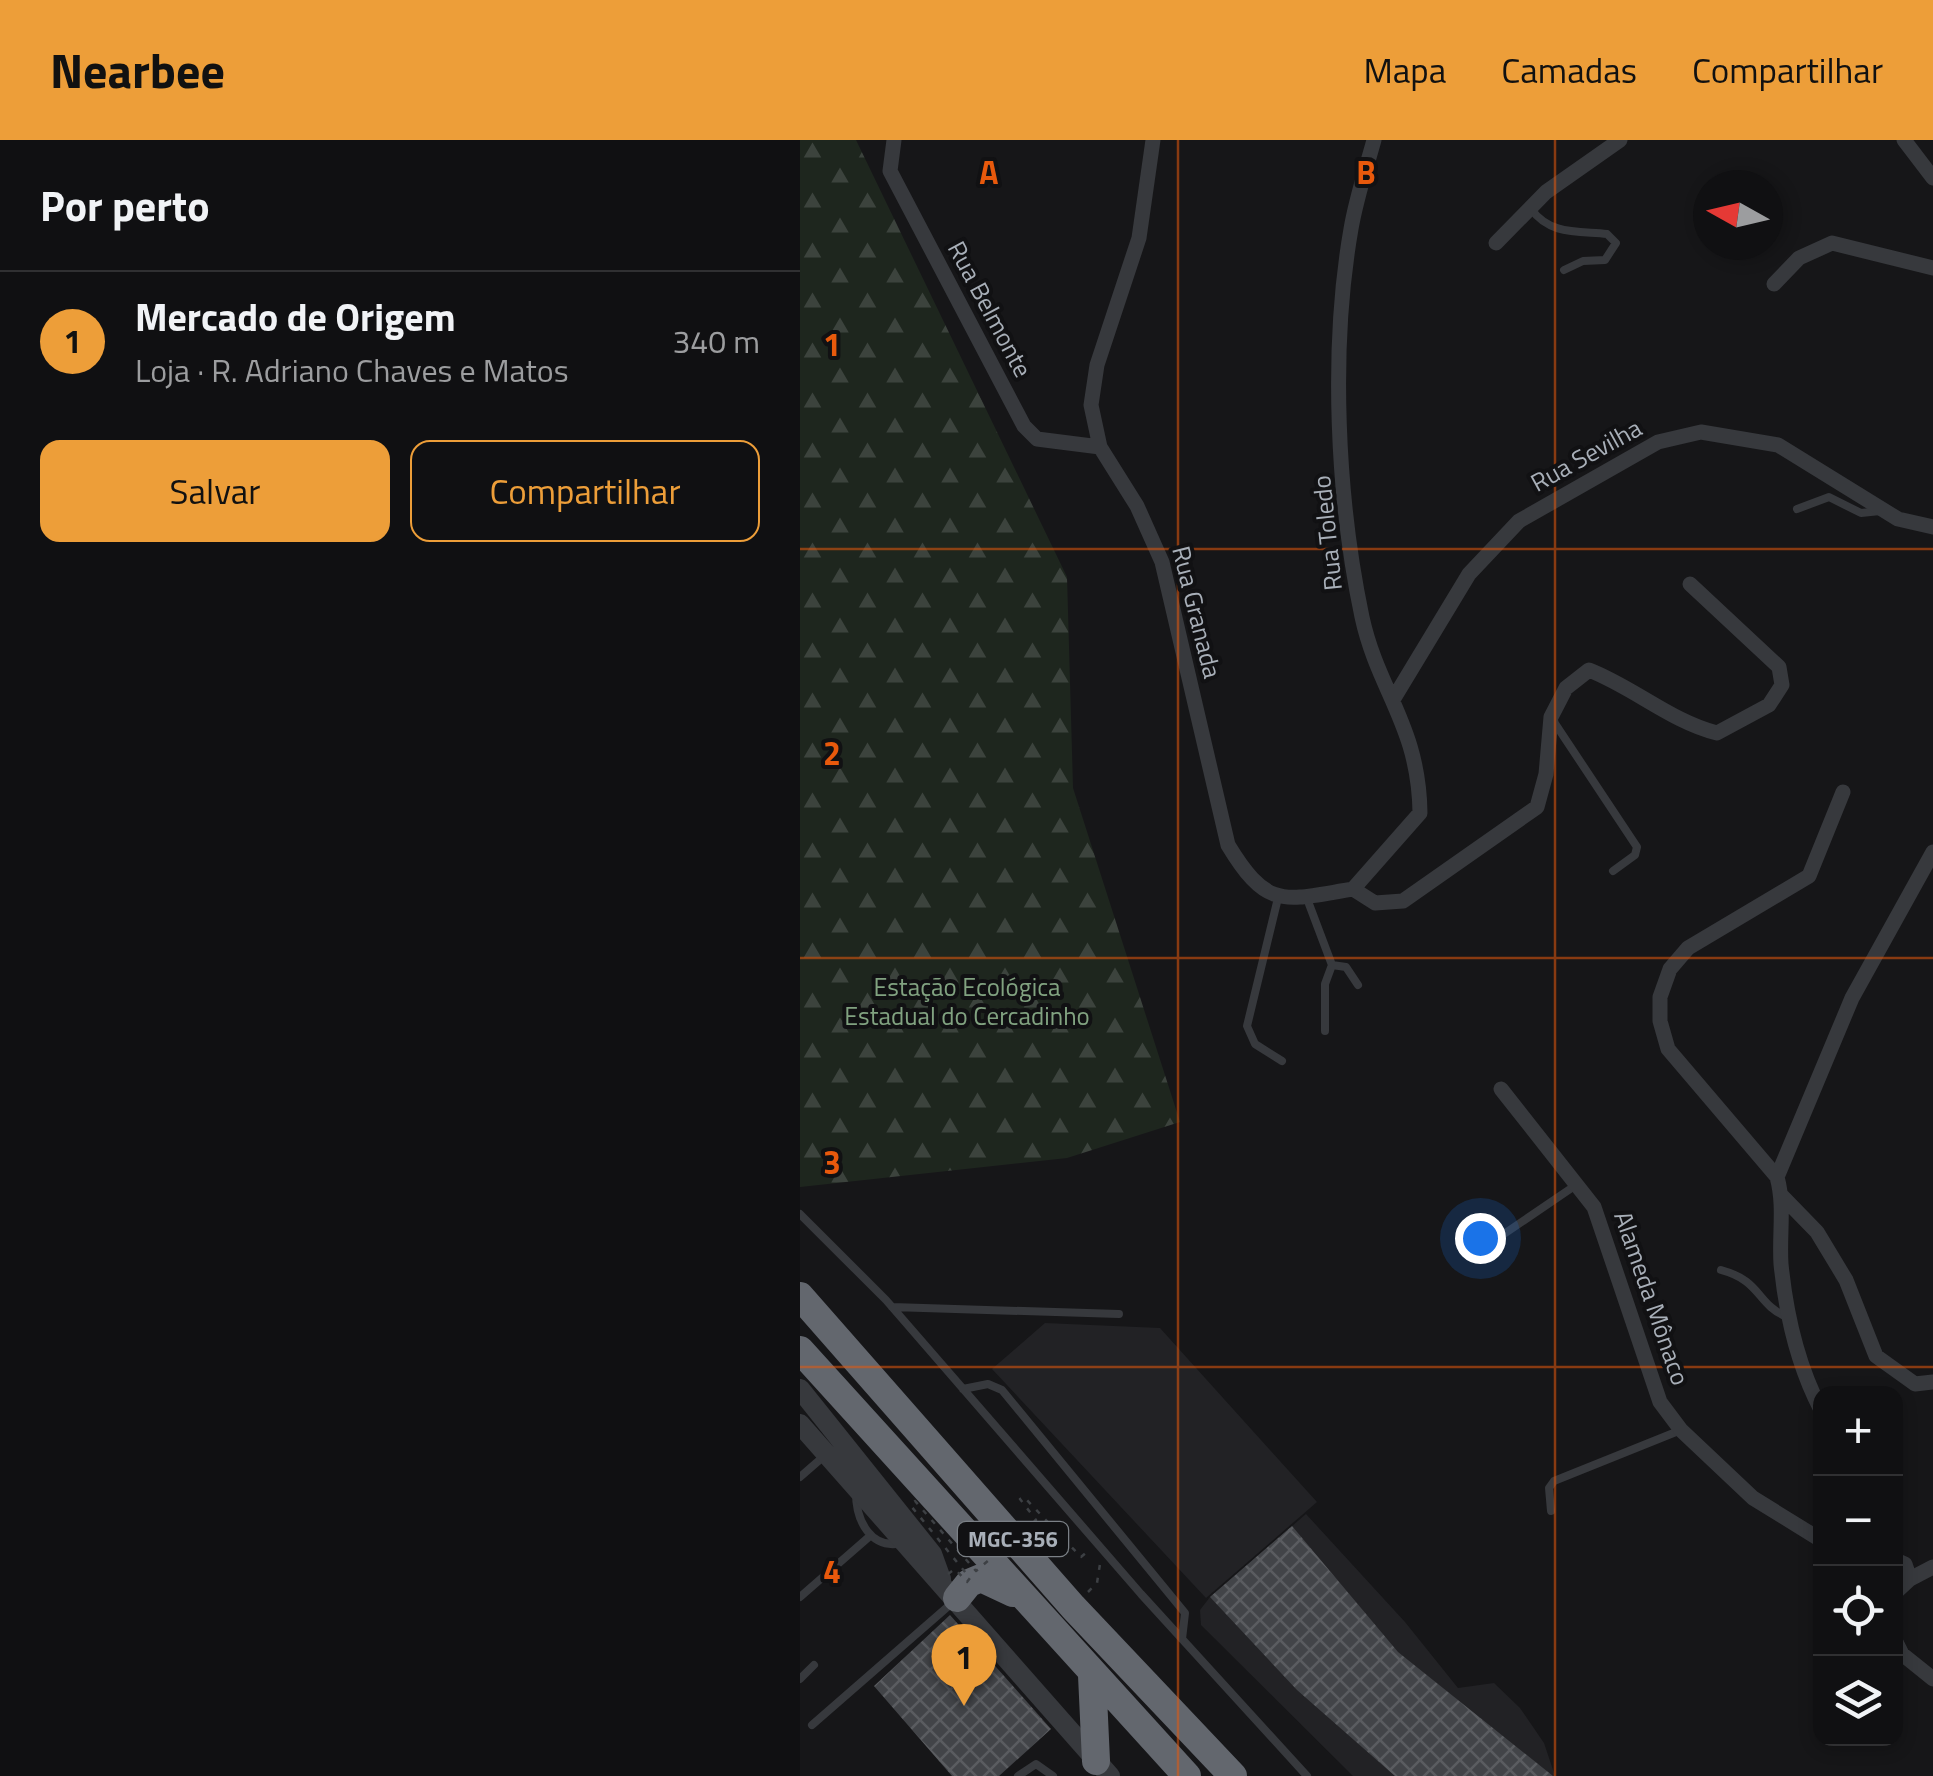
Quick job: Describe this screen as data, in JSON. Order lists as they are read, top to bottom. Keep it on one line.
{"streets":{"highway":["MGC-356"],"street":["Rua Belmonte","Rua Sevilha","Rua Toledo","Rua Granada","Alameda Mônaco"]},"crossings":[["Rua Belmonte","Rua Granada"],["Rua Sevilha","Rua Toledo"]],"parks":["Estação Ecológica Estadual do Cercadinho"],"north":"left","page":{"header":"Nearbee","nav":["Mapa","Camadas","Compartilhar"],"heading":"Por perto","list":[{"mark":"1","name":"Mercado de Origem","note":"Loja · R. Adriano Chaves e Matos","value":"340 m"}],"buttons":["Salvar","Compartilhar"],"map_buttons":["+","−"],"pins":"1"},"grid":{"columns":["A","B"],"rows":["1","2","3","4"]}}
